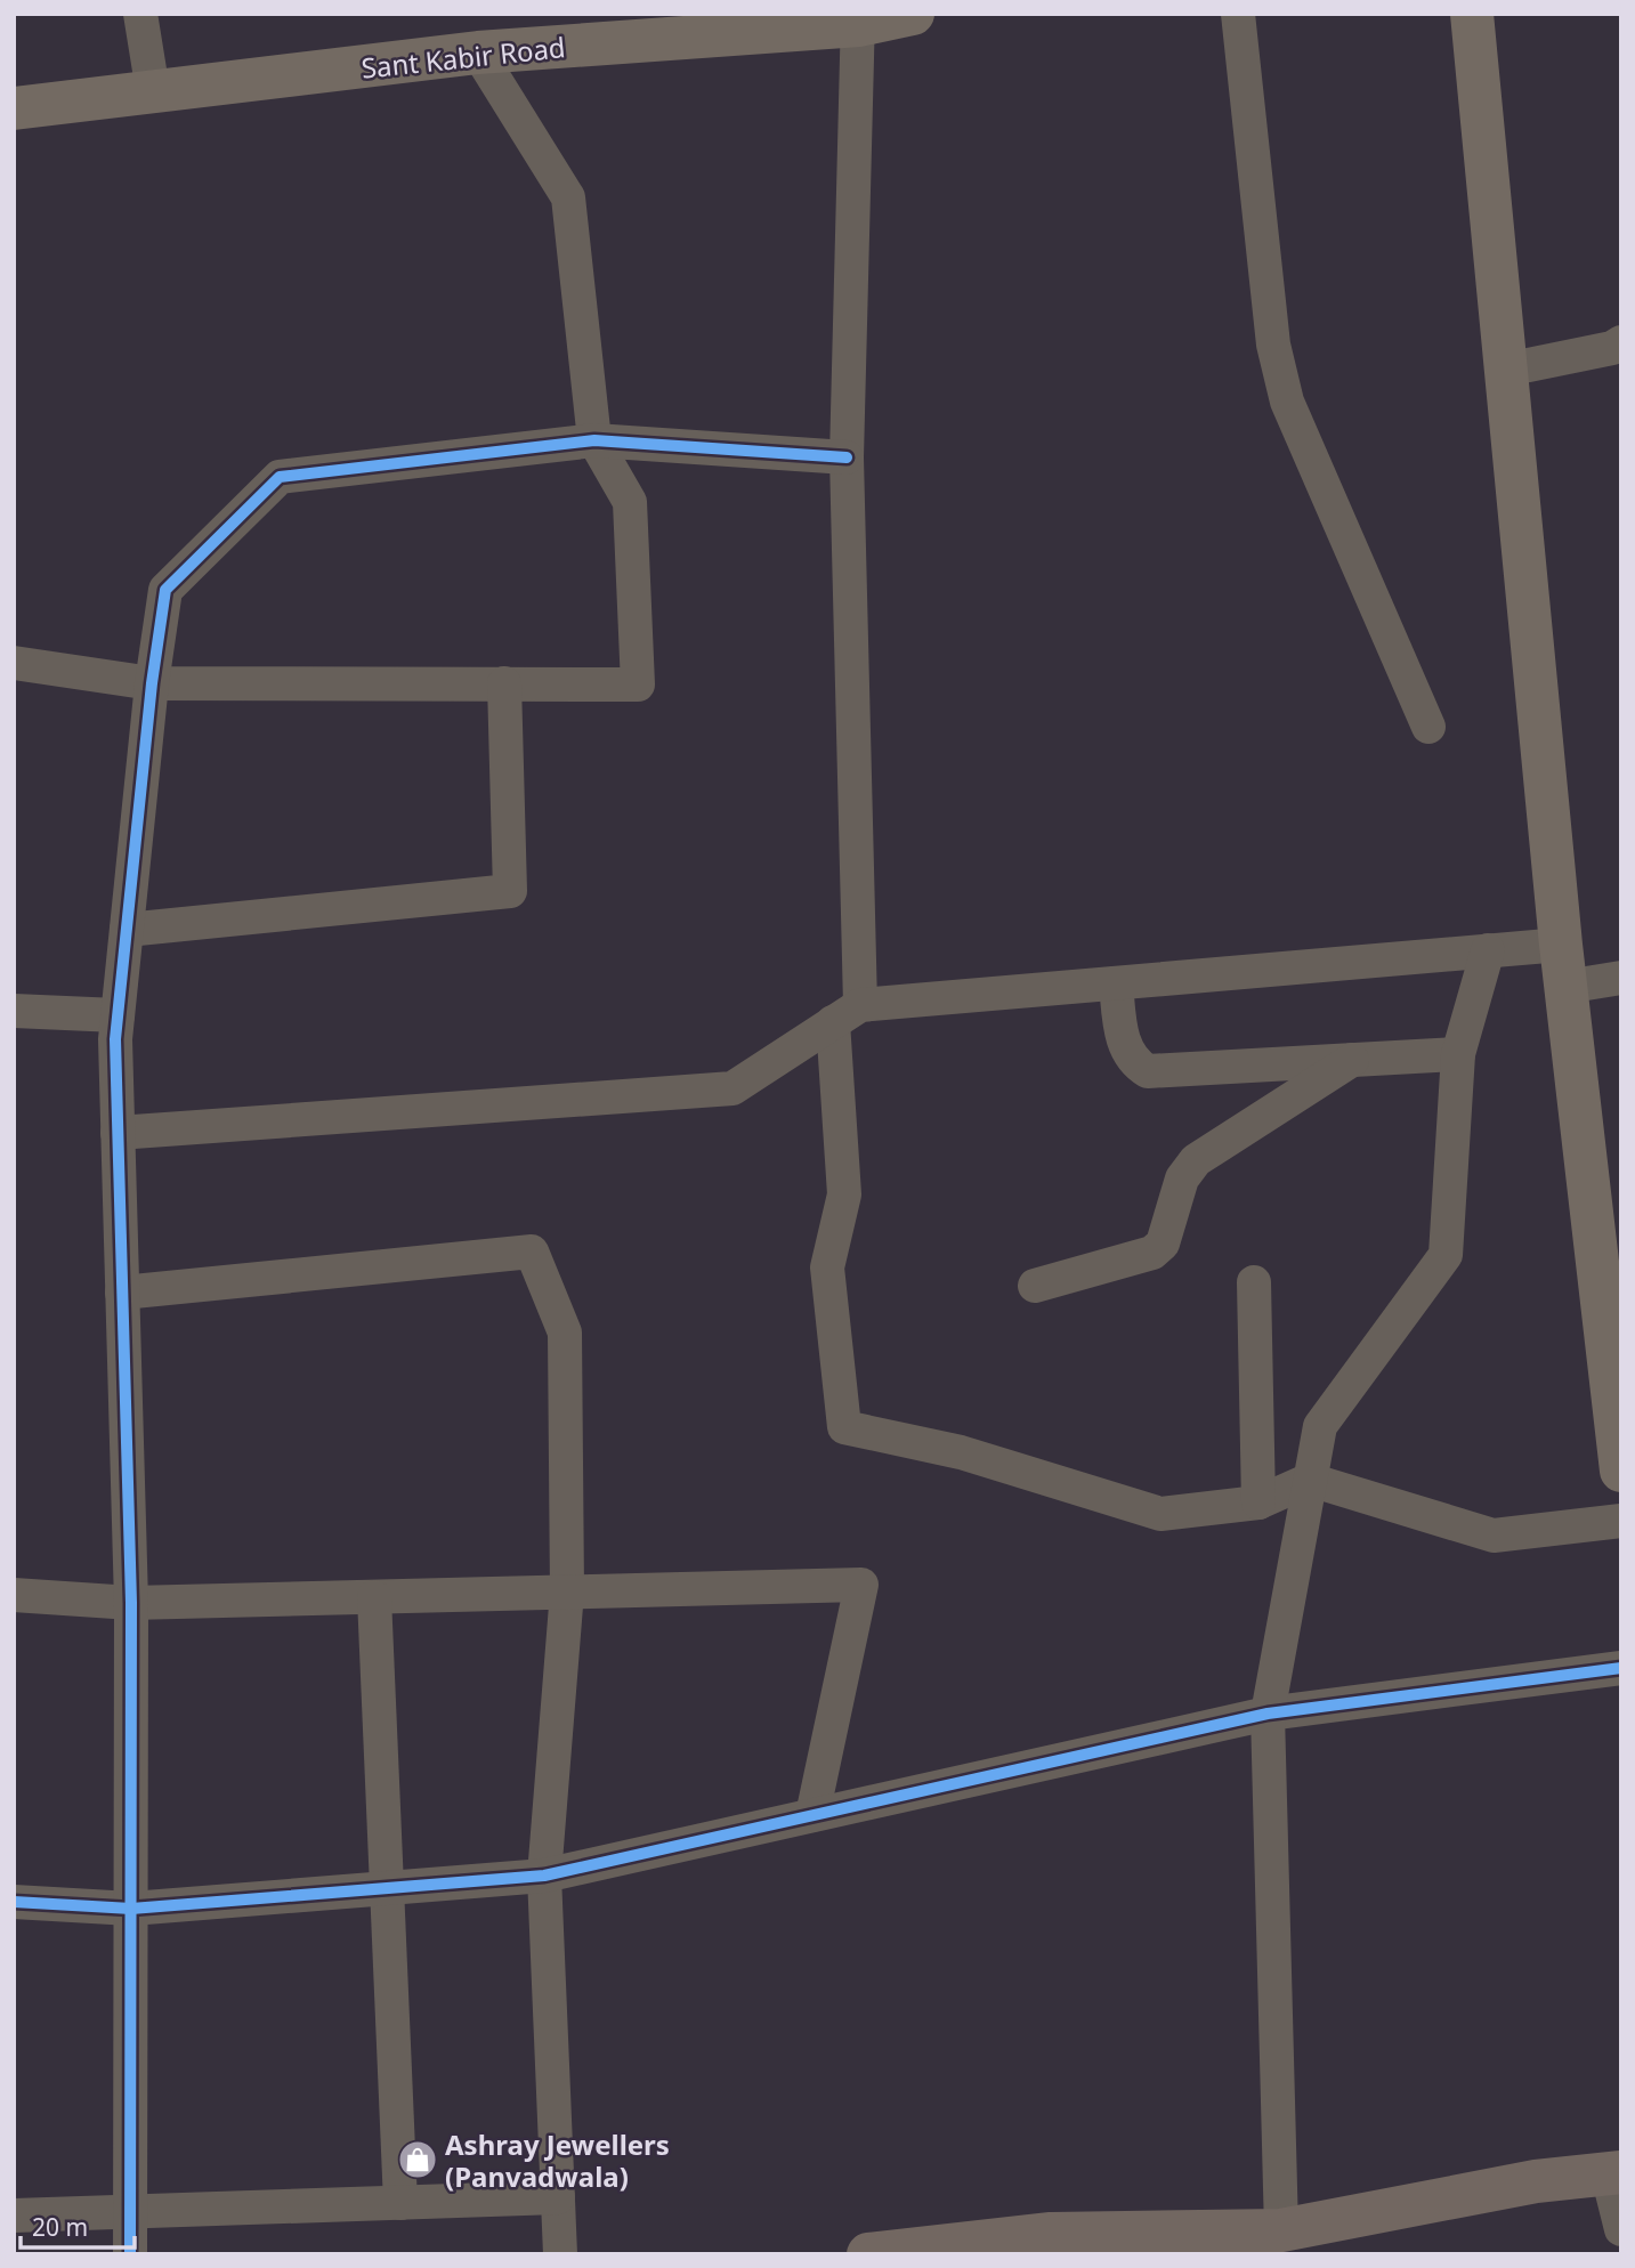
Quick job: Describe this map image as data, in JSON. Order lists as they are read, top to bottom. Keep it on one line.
{"streets":{"street":["Sant Kabir Road"]},"places":{"shop":["Ashray Jewellers (Panvadwala)"]},"scale_bar":"20 m"}
